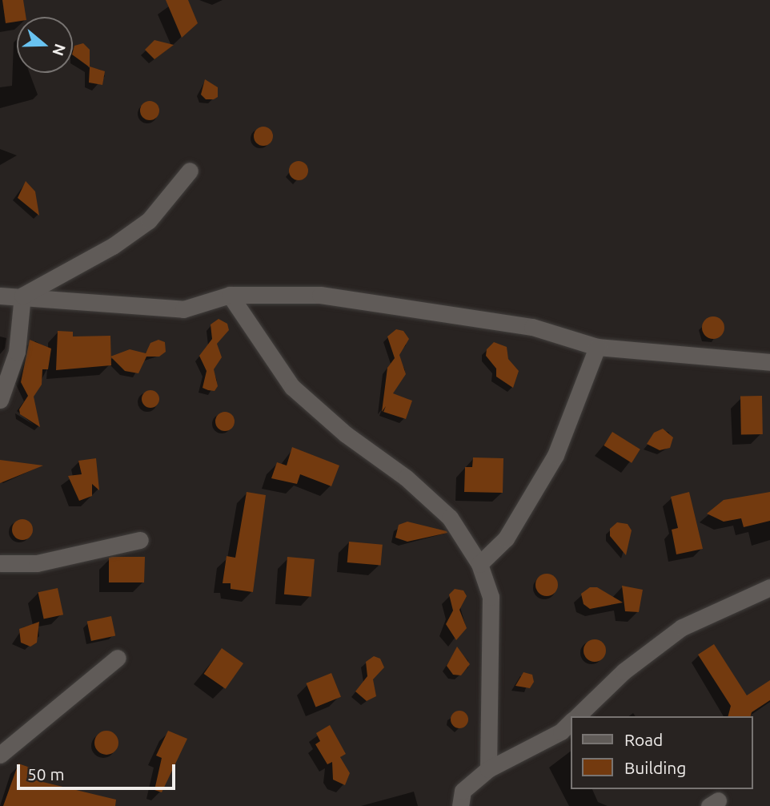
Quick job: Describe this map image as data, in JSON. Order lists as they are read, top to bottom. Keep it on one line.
{"legend":["Road","Building"],"scale_bar":"50 m","north":"right"}
